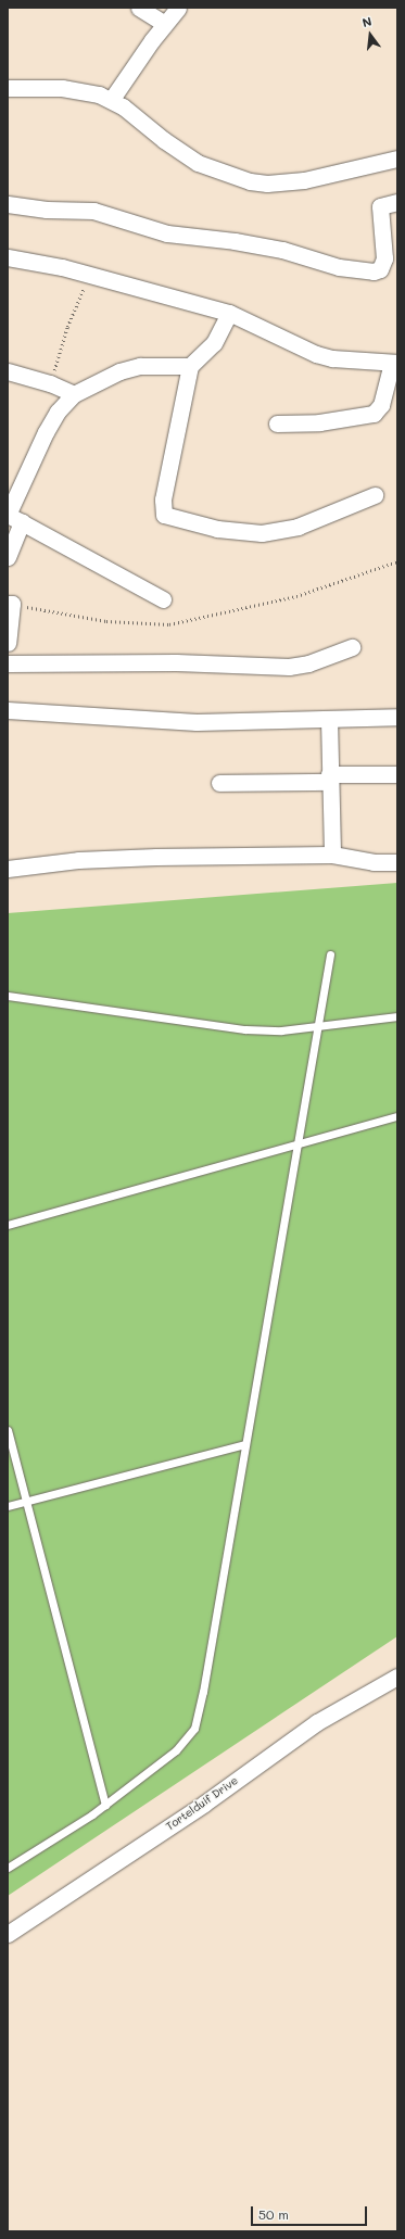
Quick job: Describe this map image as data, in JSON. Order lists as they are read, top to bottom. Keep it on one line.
{"streets":{"street":["Tortelduif Drive"]},"scale_bar":"50 m","north":"top"}
